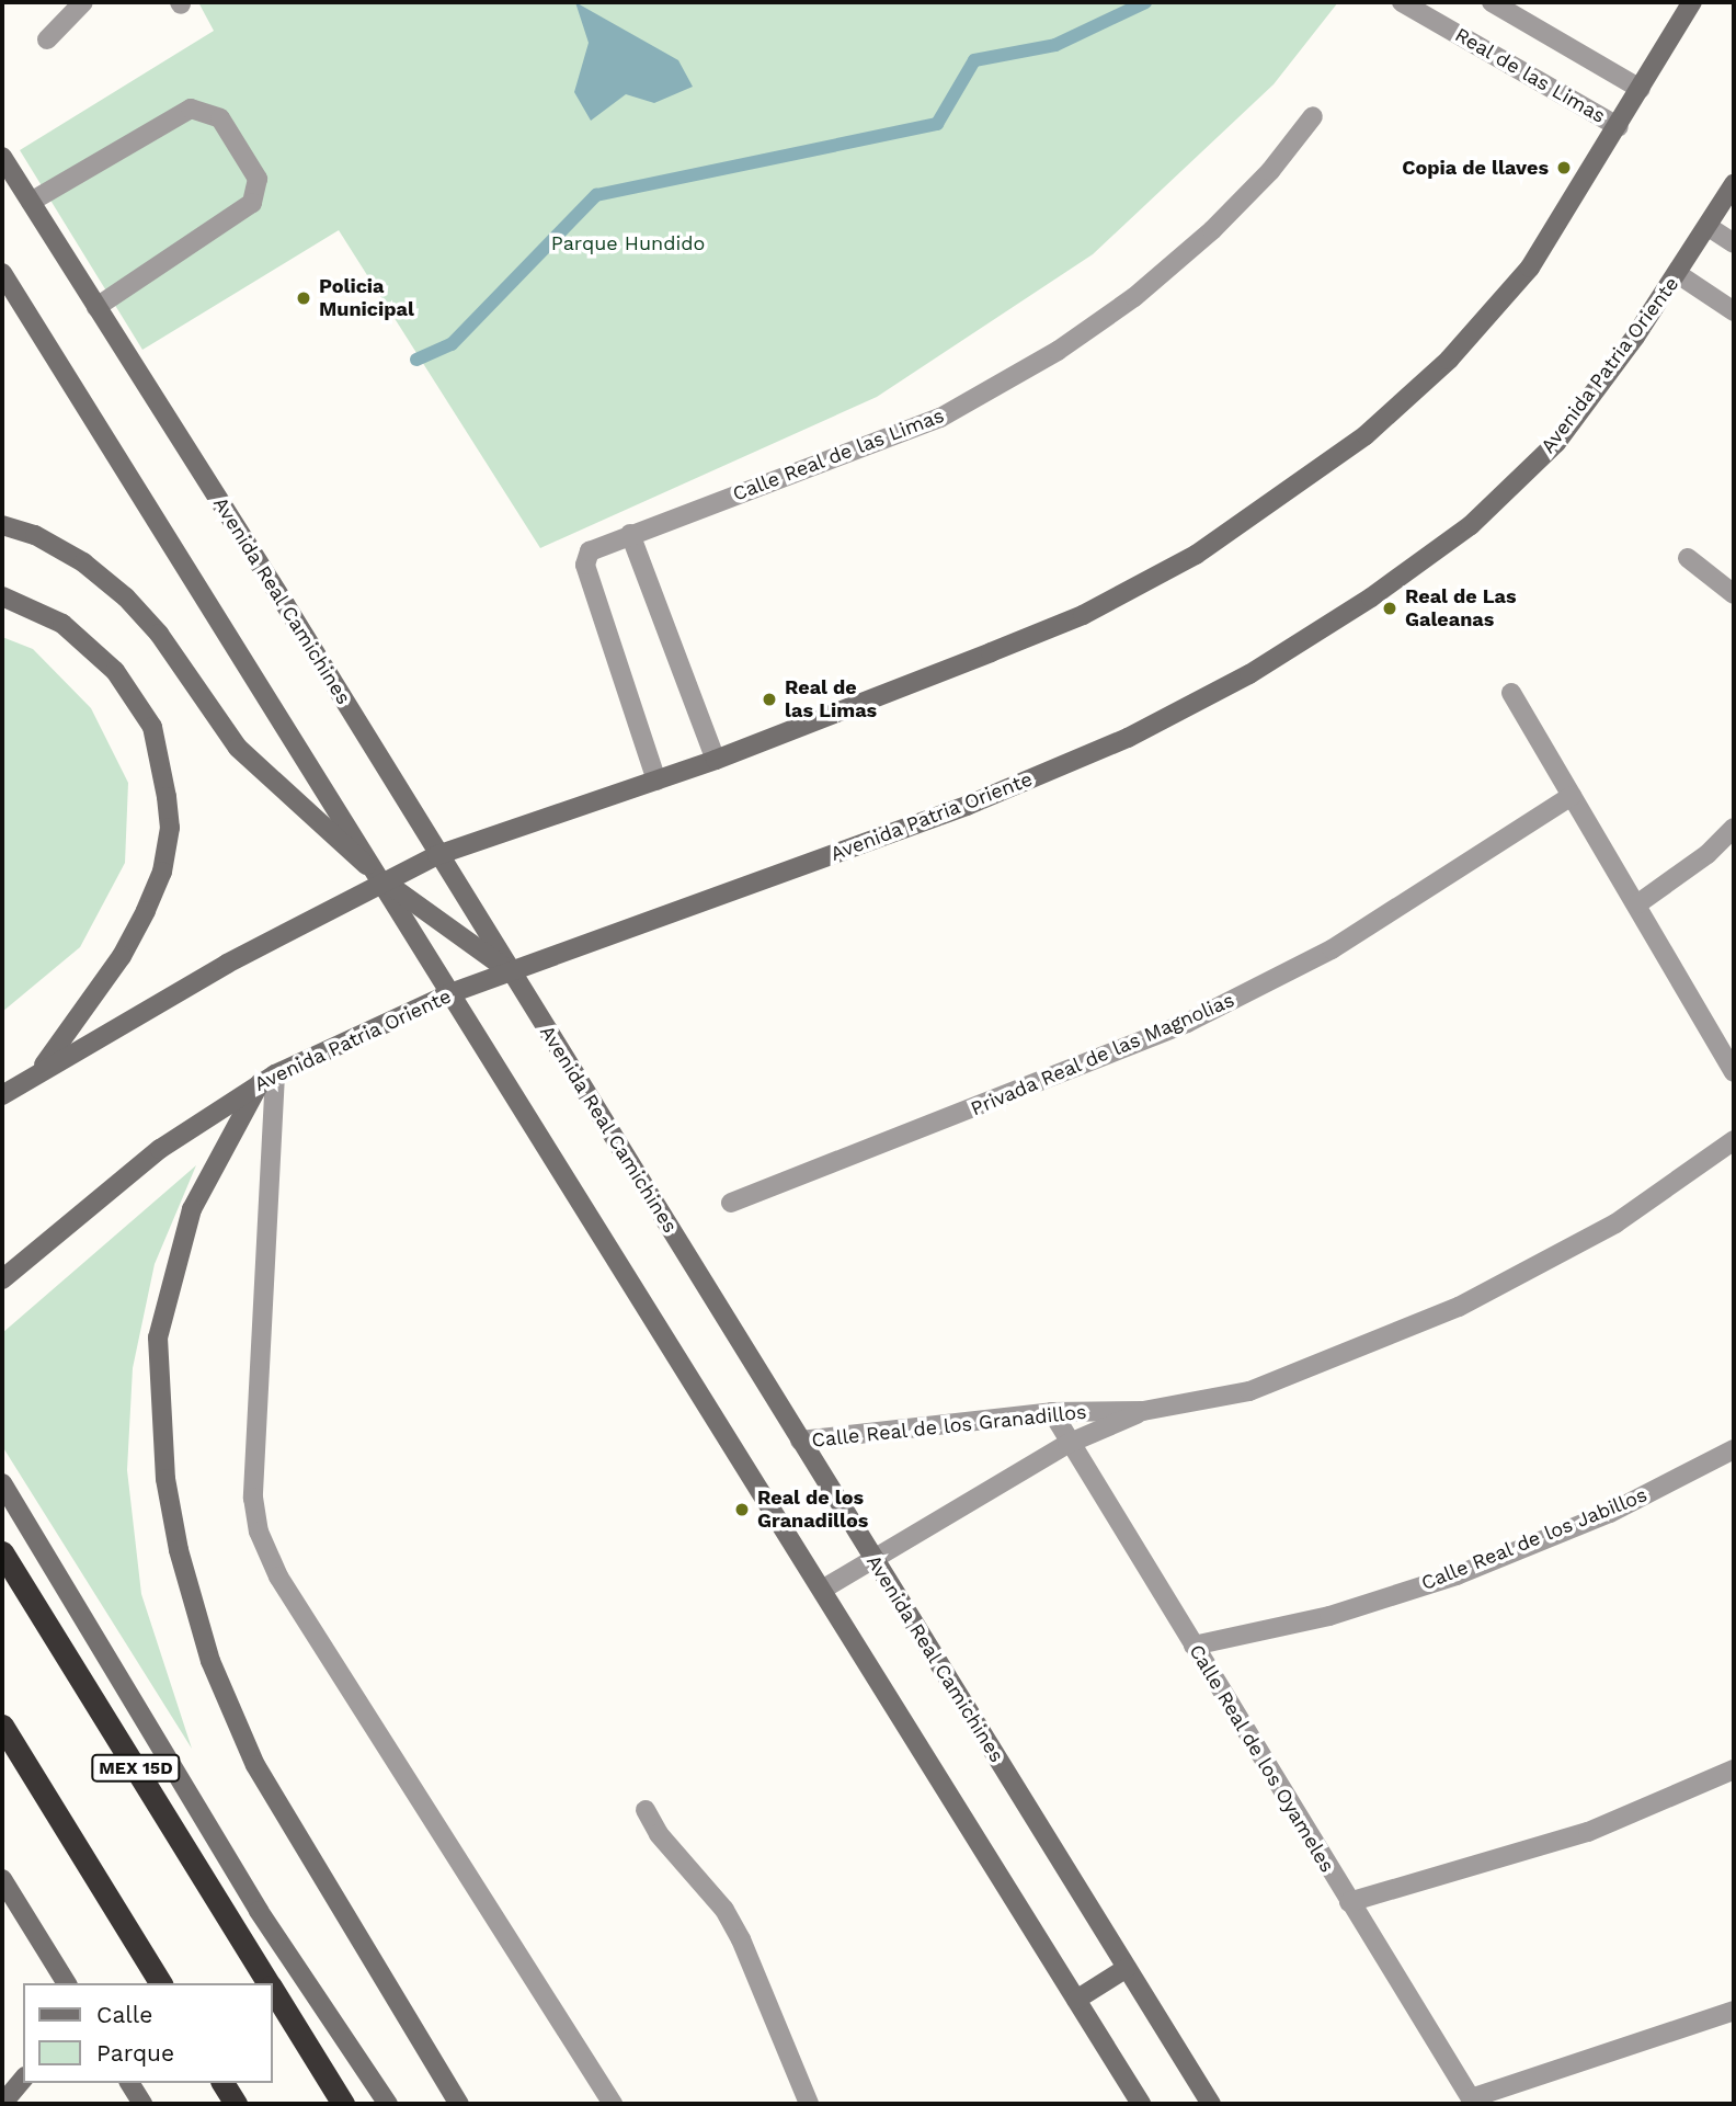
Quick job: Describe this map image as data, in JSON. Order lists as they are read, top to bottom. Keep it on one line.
{"streets":{"highway":["MEX 15D"],"main road":["Avenida Patria Oriente","Avenida Real Camichines"],"street":["Real de las Limas","Calle Real de las Limas","Privada Real de las Magnolias","Calle Real de los Granadillos","Calle Real de los Jabillos","Calle Real de los Oyameles"]},"crossings":[["Avenida Patria Oriente","Avenida Real Camichines"],["Avenida Real Camichines","Calle Real de los Granadillos"],["Calle Real de los Granadillos","Calle Real de los Oyameles"],["Calle Real de los Jabillos","Calle Real de los Oyameles"]],"parks":["Parque Hundido"],"places":["Copia de llaves","Policia Municipal","Real de Las Galeanas","Real de las Limas","Real de los Granadillos"],"legend":["Calle","Parque"]}
